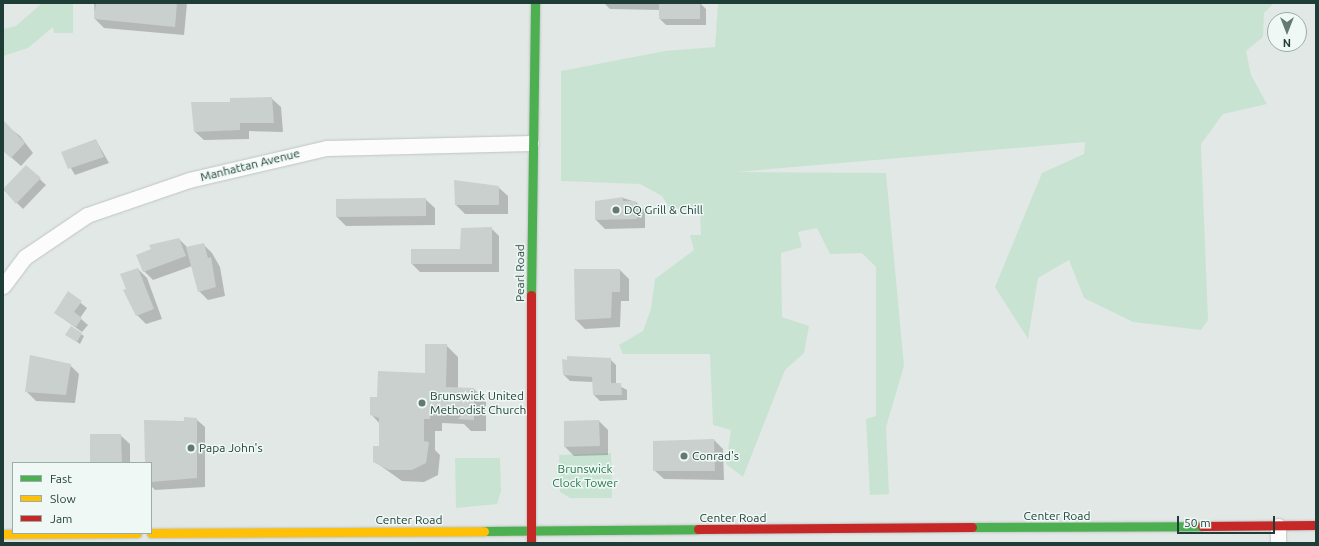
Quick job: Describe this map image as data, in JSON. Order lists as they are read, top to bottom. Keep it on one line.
{"streets":{"main road":["Pearl Road","Center Road"],"street":["Manhattan Avenue"]},"crossings":[["Manhattan Avenue","Pearl Road"],["Pearl Road","Center Road"]],"parks":["Brunswick Clock Tower"],"places":["DQ Grill & Chill","Brunswick United Methodist Church","Papa John's","Conrad's"],"legend":["Fast","Slow","Jam"],"scale_bar":"50 m","north":"bottom"}
